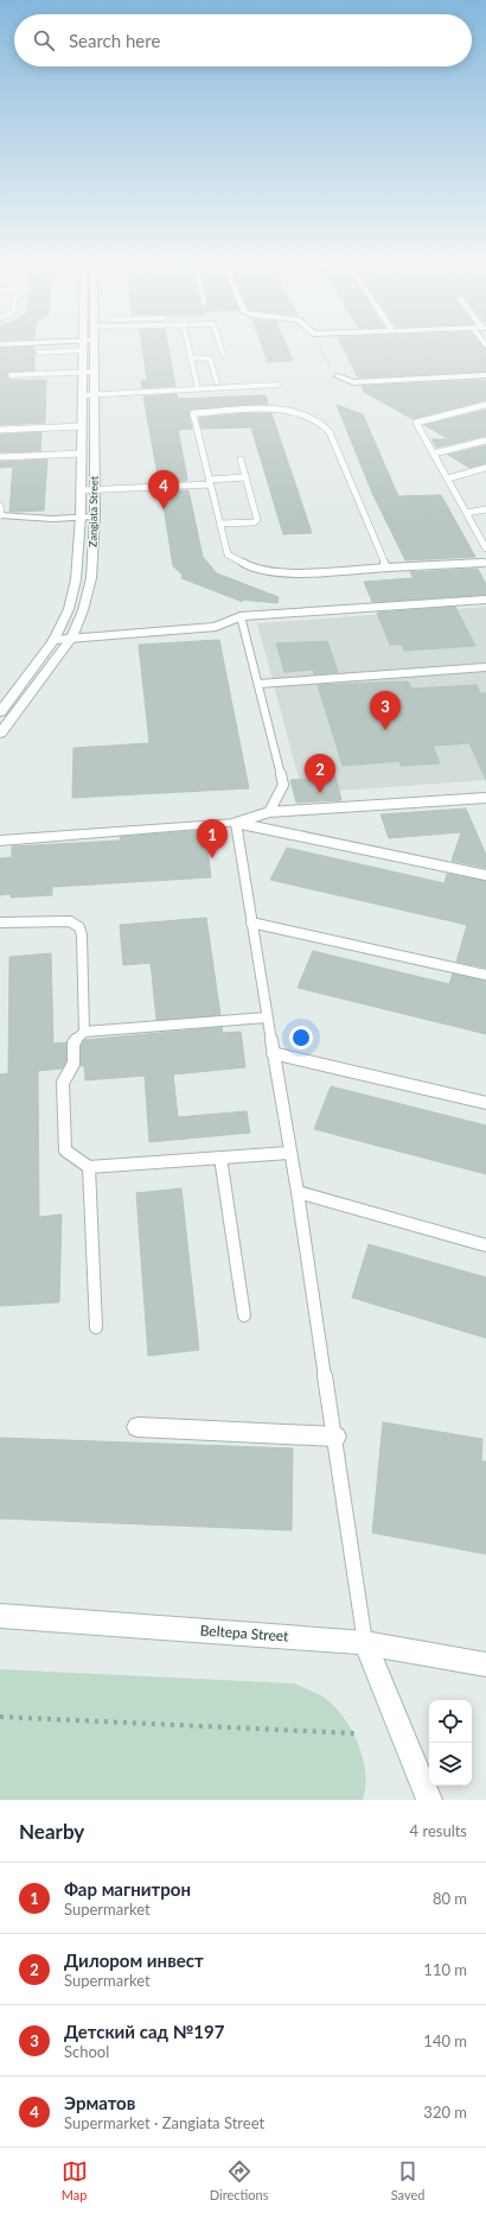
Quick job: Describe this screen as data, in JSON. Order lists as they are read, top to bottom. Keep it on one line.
{"streets":{"main road":["Zangiata Street","Beltepa Street"]},"page":{"search":"Search here","pins":["4","3","2","1"],"heading":["Nearby","4 results"],"list":[{"mark":"1","name":"Фар магнитрон","note":"Supermarket","value":"80 m"},{"mark":"2","name":"Дилором инвест","note":"Supermarket","value":"110 m"},{"mark":"3","name":"Детский сад №197","note":"School","value":"140 m"},{"mark":"4","name":"Эрматов","note":"Supermarket · Zangiata Street","value":"320 m"}],"nav":["Map","Directions","Saved"]}}
